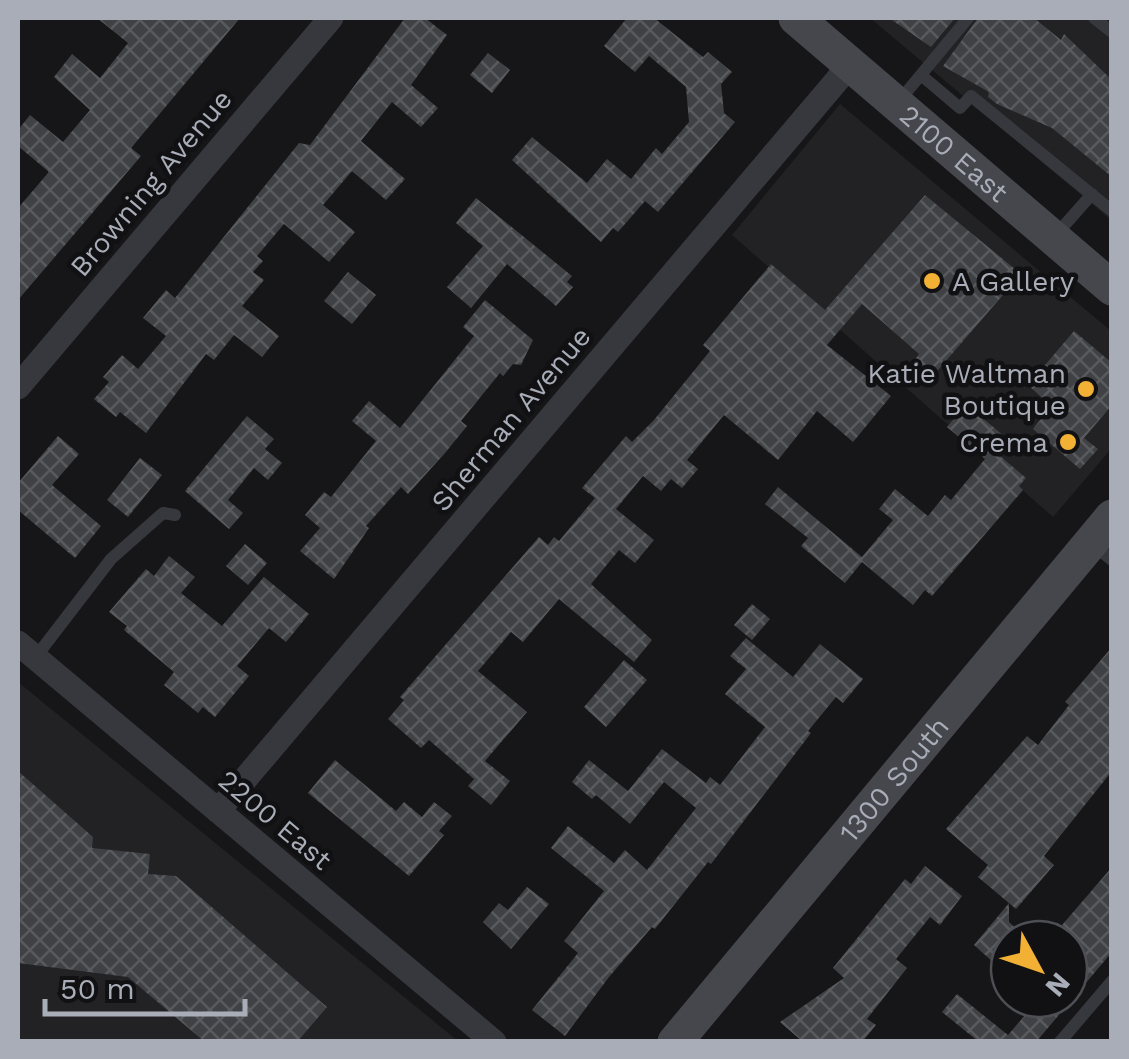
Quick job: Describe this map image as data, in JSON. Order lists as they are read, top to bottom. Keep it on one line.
{"streets":{"street":["2100 East","Browning Avenue","Sherman Avenue","1300 South","2200 East"]},"crossings":[["2100 East","Sherman Avenue"],["Sherman Avenue","2200 East"]],"places":["A Gallery","Katie Waltman Boutique","Crema"],"scale_bar":"50 m","north":"bottom right"}
